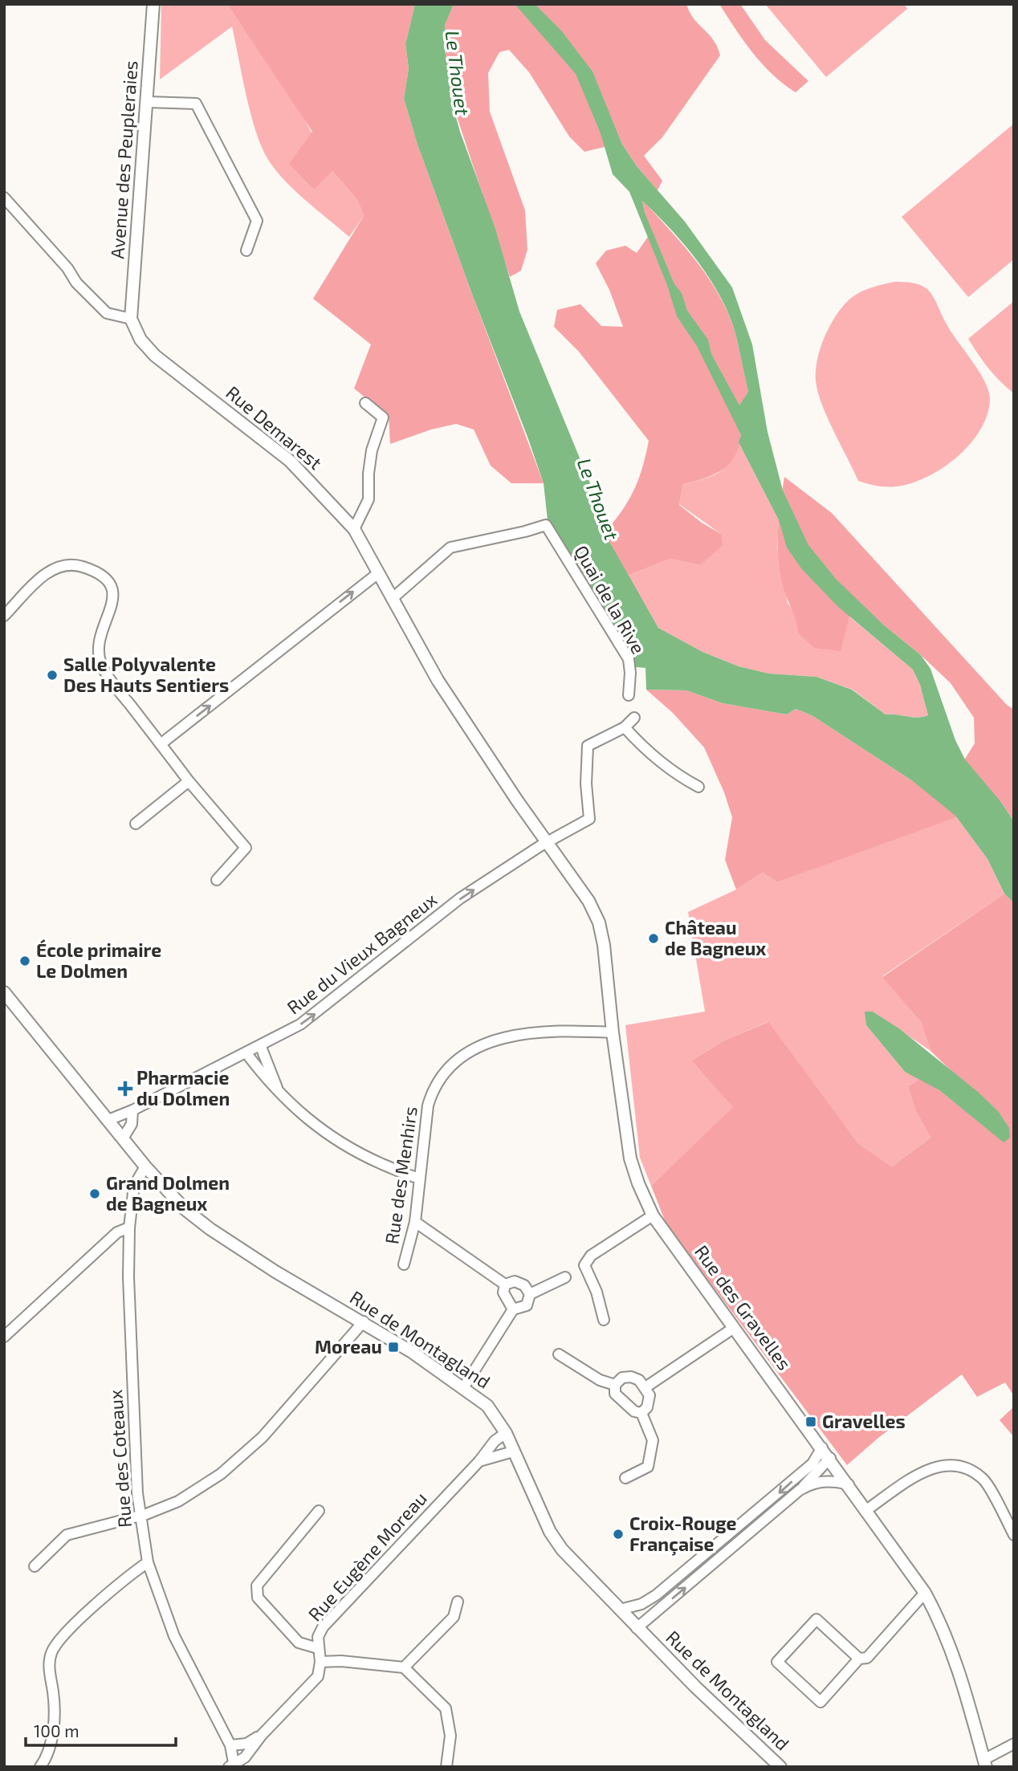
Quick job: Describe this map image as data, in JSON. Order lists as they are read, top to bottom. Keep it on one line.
{"streets":{"street":["Avenue des Peupleraies","Rue Demarest","Quai de la Rive","Rue du Vieux Bagneux","Rue des Menhirs","Rue des Gravelles","Rue de Montagland","Rue des Coteaux","Rue Eugène Moreau"]},"crossings":[["Avenue des Peupleraies","Rue Demarest"],["Rue Demarest","Quai de la Rive"],["Rue Demarest","Rue du Vieux Bagneux"],["Rue Demarest","Rue des Gravelles"],["Rue du Vieux Bagneux","Rue des Gravelles"],["Rue du Vieux Bagneux","Rue de Montagland"],["Rue des Menhirs","Rue des Gravelles"],["Rue de Montagland","Rue des Coteaux"],["Rue de Montagland","Rue Eugène Moreau"]],"one_way":["Rue du Vieux Bagneux"],"water":["Le Thouet"],"places":{"other":["Salle Polyvalente Des Hauts Sentiers","Château de Bagneux","École primaire Le Dolmen","Grand Dolmen de Bagneux","Croix-Rouge Française"],"health":["Pharmacie du Dolmen"],"transit":["Moreau","Gravelles"]},"scale_bar":"100 m"}
